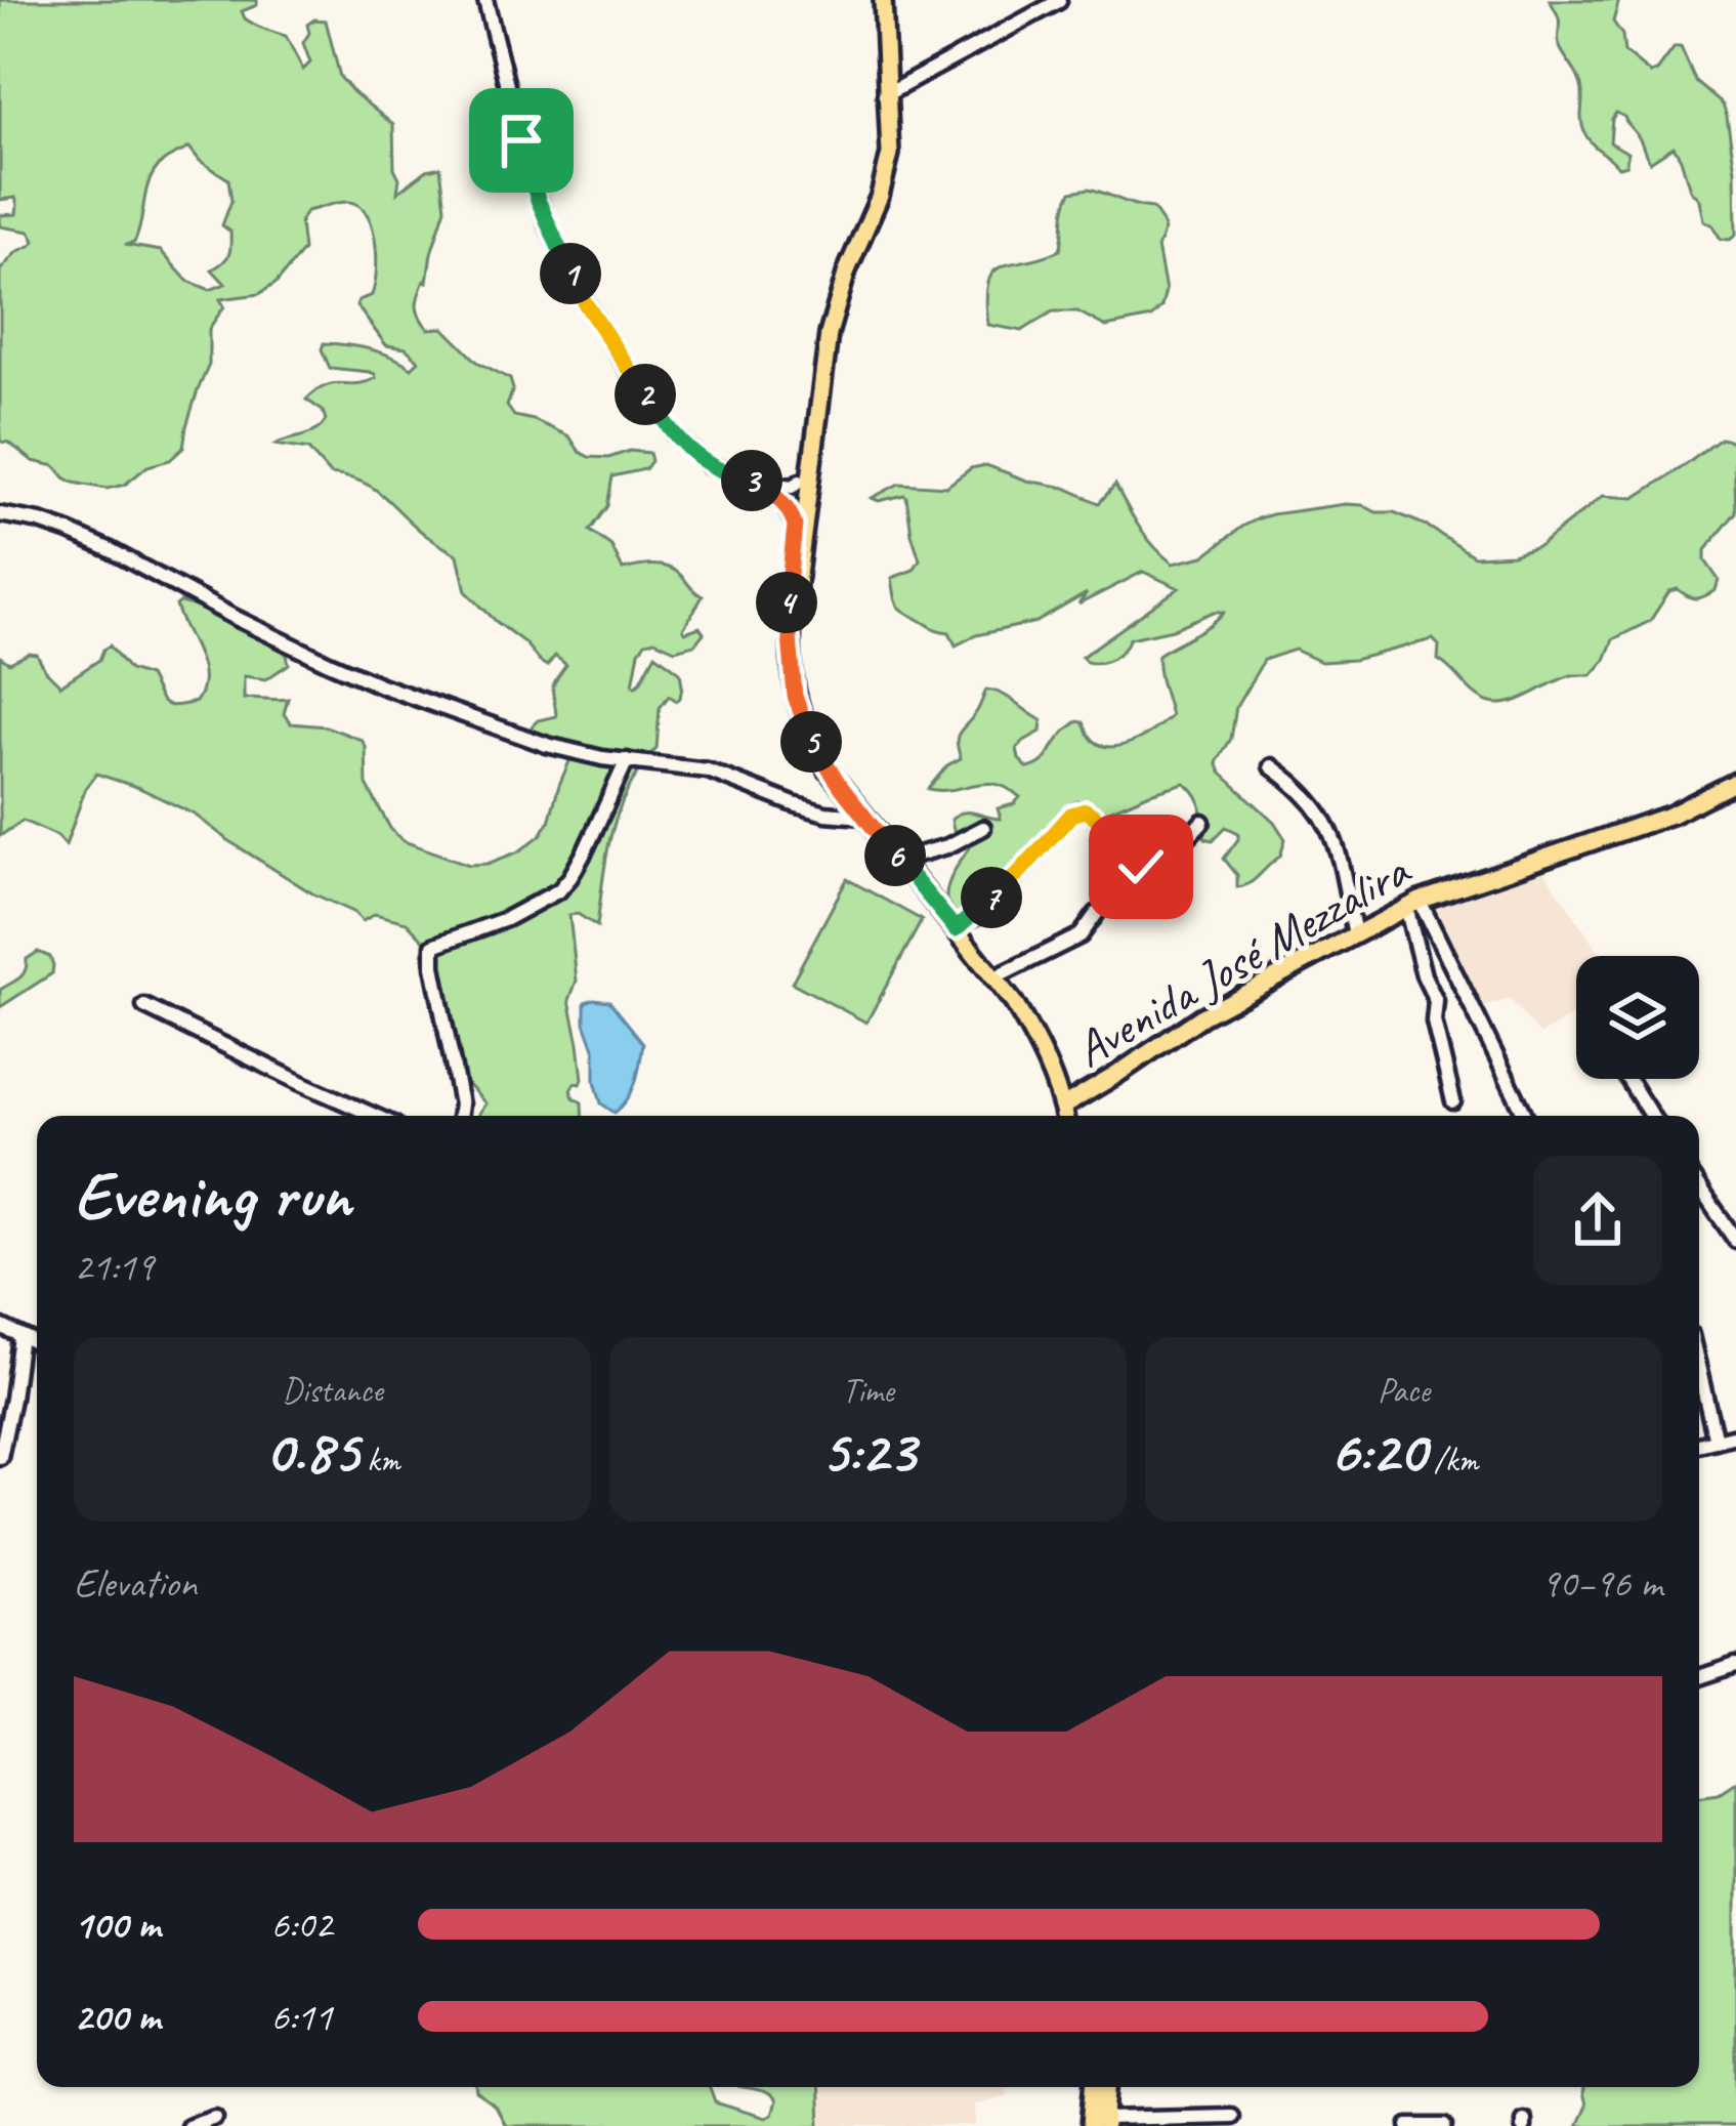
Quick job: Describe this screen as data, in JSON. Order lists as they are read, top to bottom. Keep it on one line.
{"streets":{"main road":["Avenida José Mezzalira"]},"page":{"pins":["1","2","3","4","5","6","7"],"heading":["Evening run","21:19"],"stats":[["Distance","0.85 km"],["Time","5:23"],["Pace","6:20 /km"]],"chart":["Elevation","90–96 m"],"list":[{"name":"100 m","note":"6:02"},{"name":"200 m","note":"6:11"}]}}
